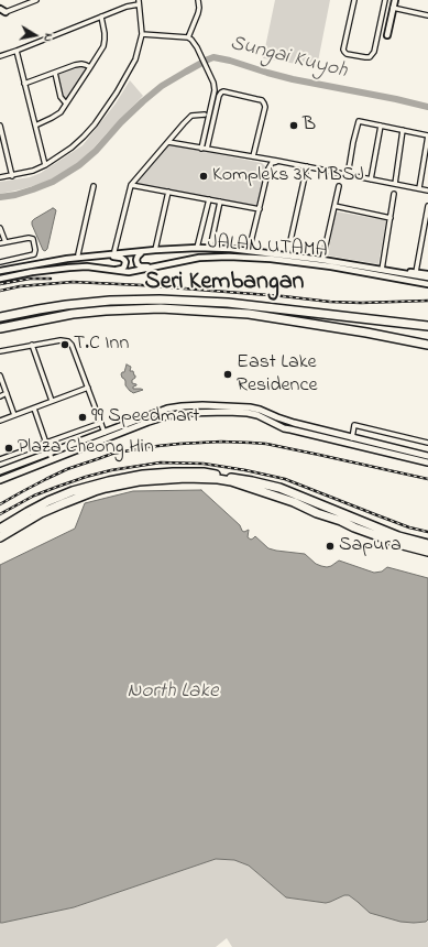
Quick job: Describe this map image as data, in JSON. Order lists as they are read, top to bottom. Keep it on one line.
{"streets":{"street":["JALAN UTAMA"]},"districts":["Seri Kembangan"],"water":["Sungai Kuyoh","North Lake"],"places":["B","Kompleks 3K MBSJ","T.C Inn","East Lake Residence","99 Speedmart","Plaza Cheong Hin","Sapura"],"north":"right"}
